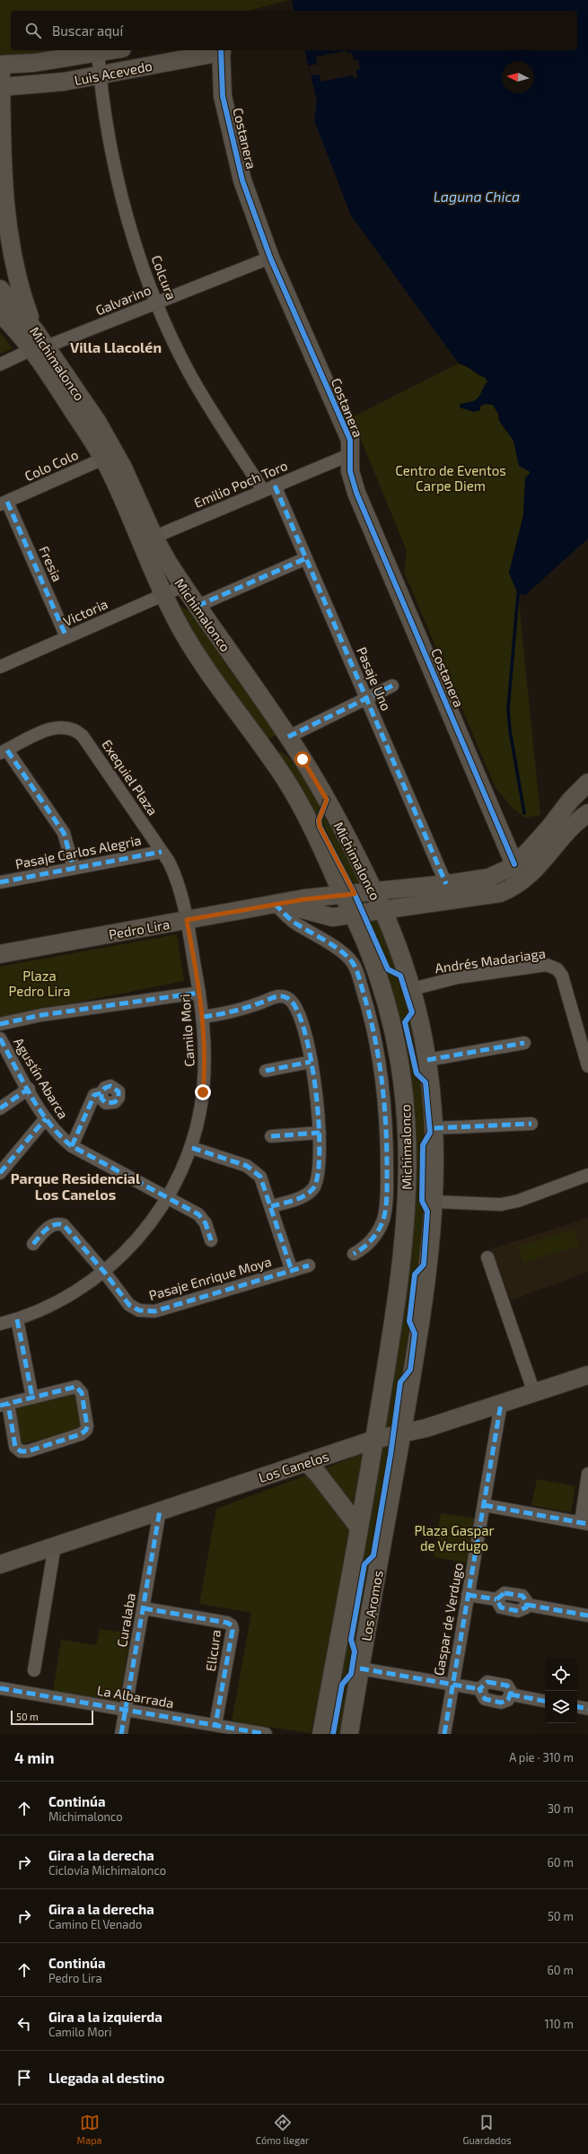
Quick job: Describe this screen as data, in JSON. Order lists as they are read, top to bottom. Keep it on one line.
{"streets":{"main road":["Luis Acevedo","Costanera","Michimalonco","Pedro Lira","Los Canelos","Los Aromos"],"street":["Colcura","Galvarino","Colo Colo","Emilio Poch Toro","Fresia","Victoria","Pasaje Uno","Exequiel Plaza","Pasaje Carlos Alegria","Andrés Madariaga","Camilo Mori","Agustín Abarca","Pasaje Enrique Moya","Gaspar de Verdugo","Curalaba","Elicura","La Albarrada"]},"crossings":[["Luis Acevedo","Costanera"],["Luis Acevedo","Colcura"],["Costanera","Galvarino"],["Costanera","Emilio Poch Toro"],["Costanera","Pedro Lira"],["Colcura","Galvarino"],["Colcura","Emilio Poch Toro"],["Galvarino","Michimalonco"],["Michimalonco","Colo Colo"],["Michimalonco","Emilio Poch Toro"],["Michimalonco","Victoria"],["Michimalonco","Pedro Lira"],["Michimalonco","Andrés Madariaga"],["Michimalonco","Los Canelos"],["Michimalonco","Los Aromos"],["Colo Colo","Fresia"],["Emilio Poch Toro","Pasaje Uno"],["Fresia","Victoria"],["Pasaje Uno","Pedro Lira"],["Exequiel Plaza","Pasaje Carlos Alegria"],["Exequiel Plaza","Pedro Lira"],["Exequiel Plaza","Camilo Mori"],["Pedro Lira","Camilo Mori"],["Camilo Mori","Agustín Abarca"],["Camilo Mori","Pasaje Enrique Moya"],["Los Canelos","Los Aromos"],["Los Canelos","Gaspar de Verdugo"],["Los Canelos","Curalaba"],["Curalaba","Elicura"],["Curalaba","La Albarrada"],["Elicura","La Albarrada"]],"districts":["Villa Llacolén","Parque Residencial Los Canelos"],"water":["Laguna Chica"],"parks":["Centro de Eventos Carpe Diem","Plaza Pedro Lira","Plaza Gaspar de Verdugo"],"scale_bar":"50 m","north":"left","page":{"search":"Buscar aquí","scale":"50 m","heading":["4 min","A pie · 310 m"],"list":[["Continúa","Michimalonco","30 m"],["Gira a la derecha","Ciclovía Michimalonco","60 m"],["Gira a la derecha","Camino El Venado","50 m"],["Continúa","Pedro Lira","60 m"],["Gira a la izquierda","Camilo Mori","110 m"],"Llegada al destino"],"nav":["Mapa","Cómo llegar","Guardados"]}}
